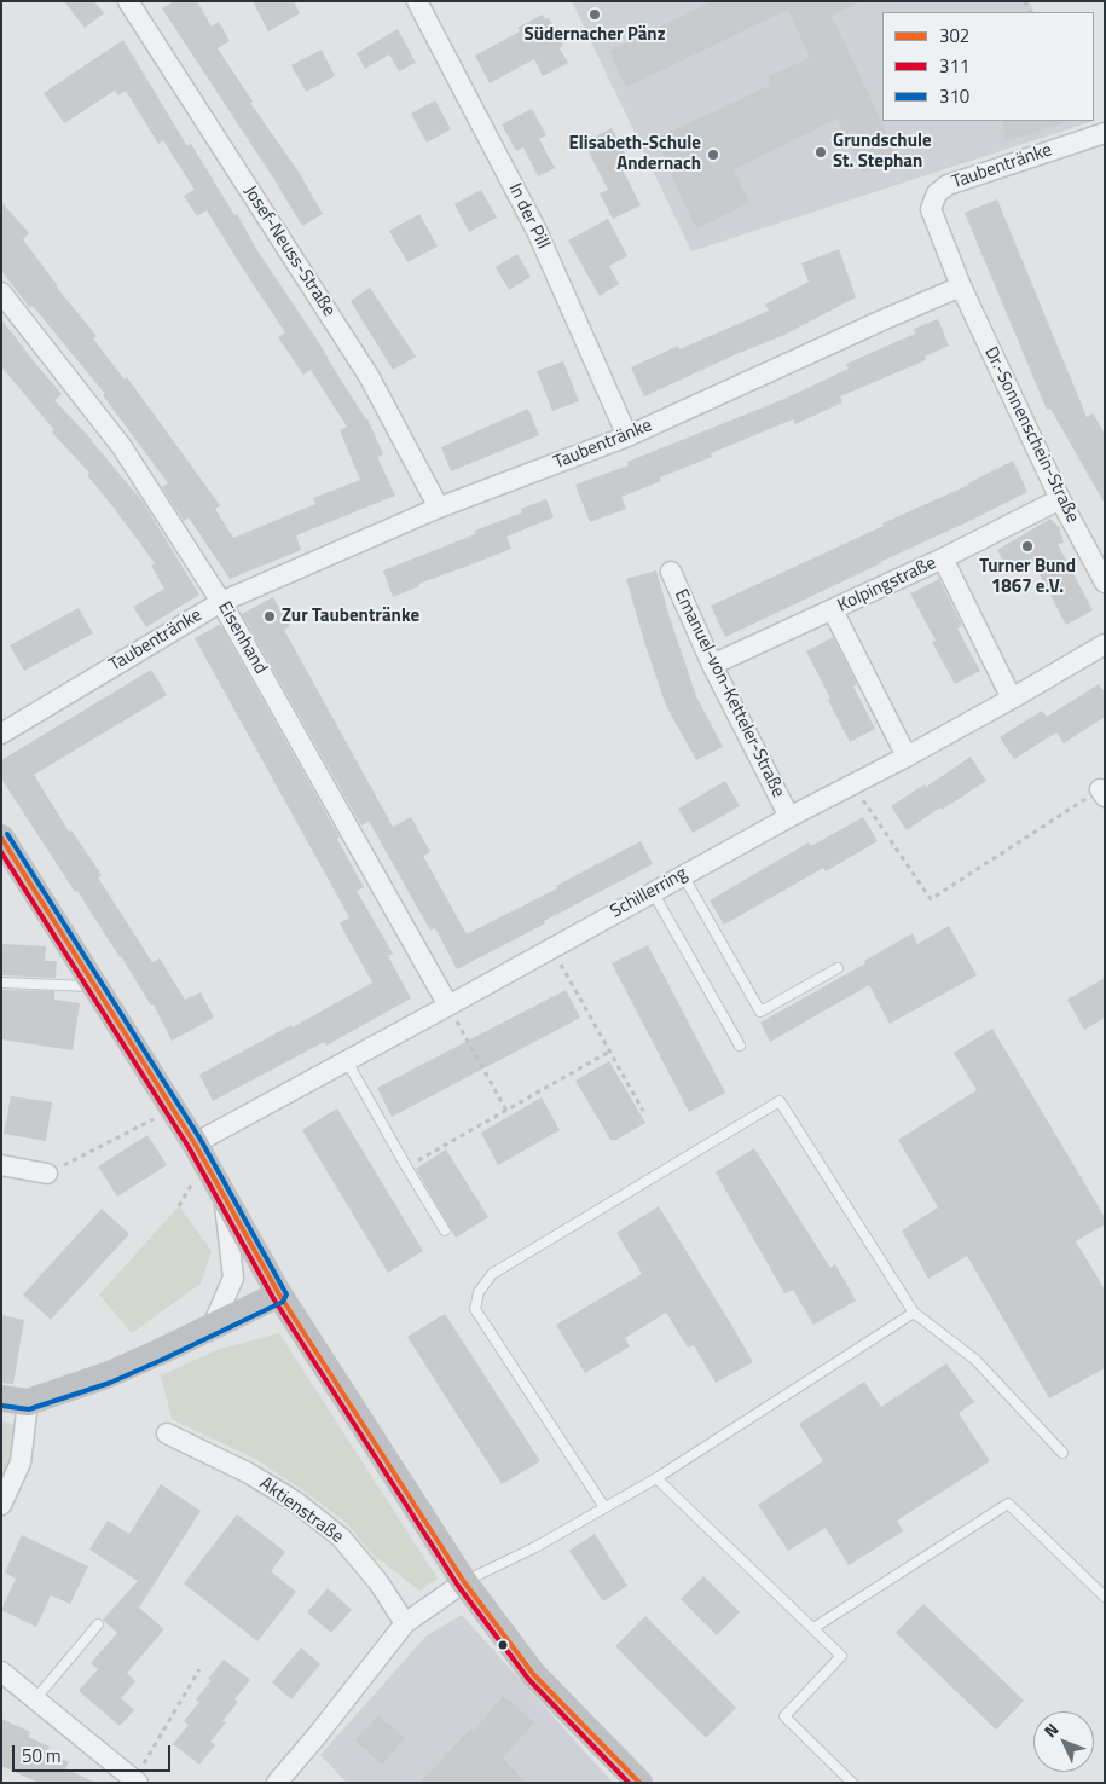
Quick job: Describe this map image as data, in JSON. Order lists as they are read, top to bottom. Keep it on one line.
{"streets":{"street":["Taubentränke","In der Pill","Josef-Neuss-Straße","Dr.-Sonnenschein-Straße","Kolpingstraße","Eisenhand","Emanuel-von-Ketteler-Straße","Schillerring","Aktienstraße"]},"crossings":[["Taubentränke","In der Pill"],["Taubentränke","Josef-Neuss-Straße"],["Taubentränke","Dr.-Sonnenschein-Straße"],["Taubentränke","Eisenhand"],["Dr.-Sonnenschein-Straße","Kolpingstraße"],["Kolpingstraße","Emanuel-von-Ketteler-Straße"],["Eisenhand","Schillerring"],["Emanuel-von-Ketteler-Straße","Schillerring"]],"places":["Südernacher Pänz","Grundschule St. Stephan","Elisabeth-Schule Andernach","Turner Bund 1867 e.V.","Zur Taubentränke"],"lines":["transit line 310","transit line 302","transit line 311"],"legend":["302","311","310"],"scale_bar":"50 m","north":"top left"}
